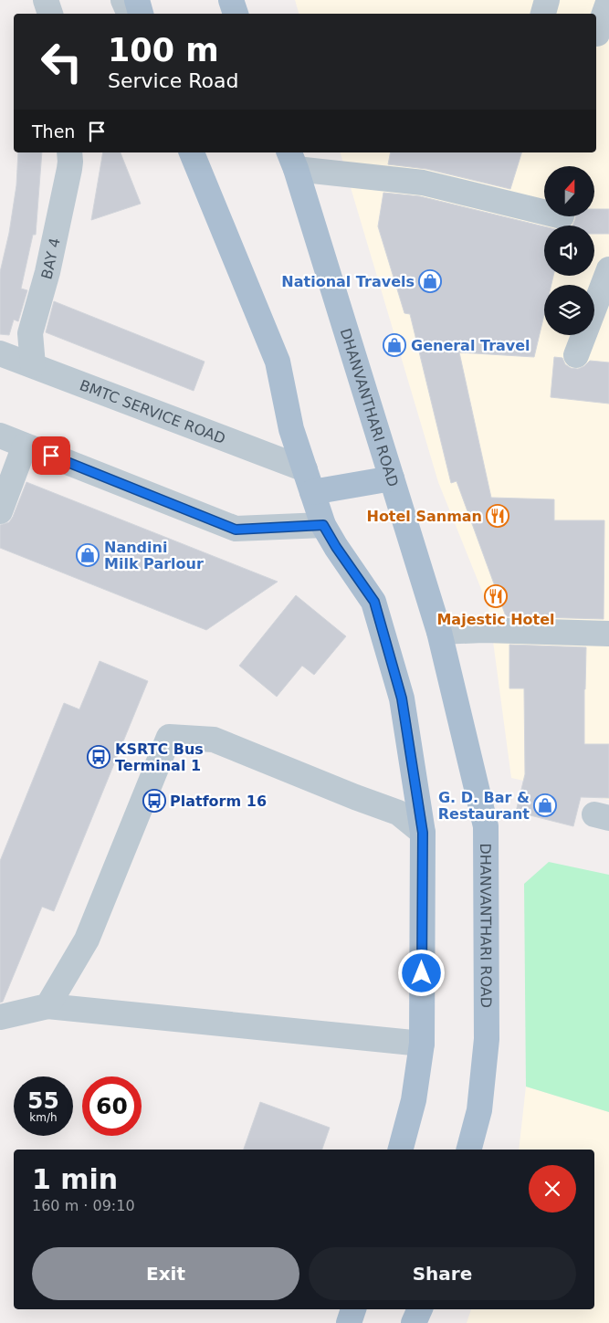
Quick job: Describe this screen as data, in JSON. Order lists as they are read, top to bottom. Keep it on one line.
{"streets":{"main road":["DHANVANTHARI ROAD"],"street":["BAY 4","BMTC SERVICE ROAD"]},"crossings":[["BAY 4","BMTC SERVICE ROAD"]],"places":{"shop":["National Travels","General Travel","Nandini Milk Parlour","G. D. Bar & Restaurant"],"restaurant":["Hotel Sanman","Majestic Hotel"],"bus stop":["KSRTC Bus Terminal 1","Platform 16"]},"north":"top","page":{"turn":["100 m","Service Road"],"then":"Then","speed":"55 km/h","limit":"60","heading":["1 min","160 m · 09:10"],"buttons":["Exit","Share"]}}
